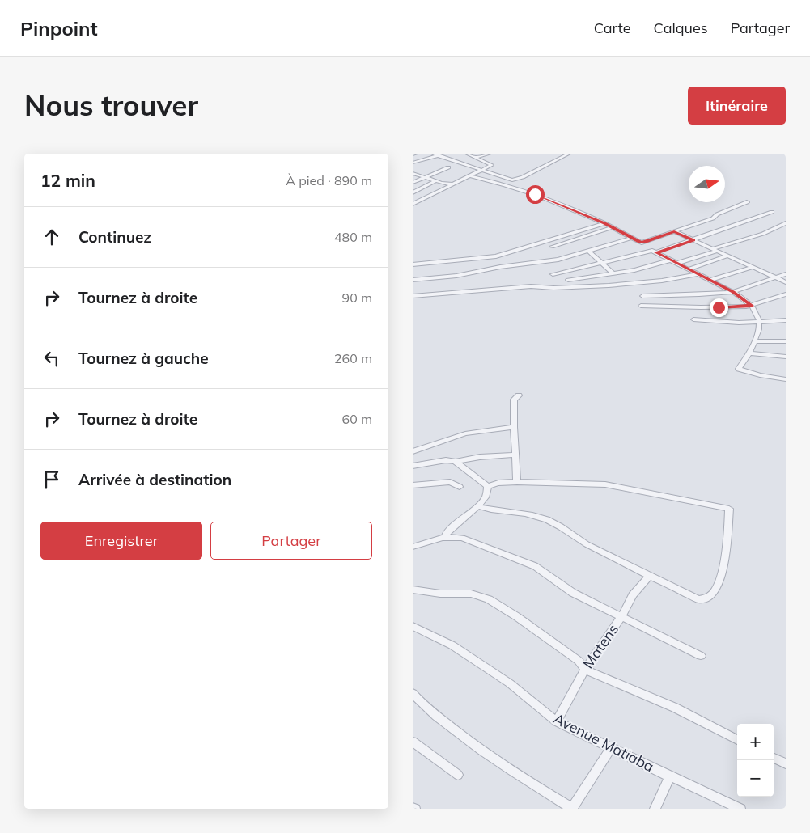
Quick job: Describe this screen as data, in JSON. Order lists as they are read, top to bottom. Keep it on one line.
{"streets":{"street":["Matens","Avenue Matiaba"]},"crossings":[["Matens","Avenue Matiaba"]],"north":"right","page":{"header":"Pinpoint","nav":["Carte","Calques","Partager"],"buttons":["Itinéraire",["Enregistrer","Partager"]],"title":"Nous trouver","heading":["12 min","À pied · 890 m"],"list":[["Continuez","480 m"],["Tournez à droite","90 m"],["Tournez à gauche","260 m"],["Tournez à droite","60 m"],"Arrivée à destination"],"map_buttons":["+","−"]}}
